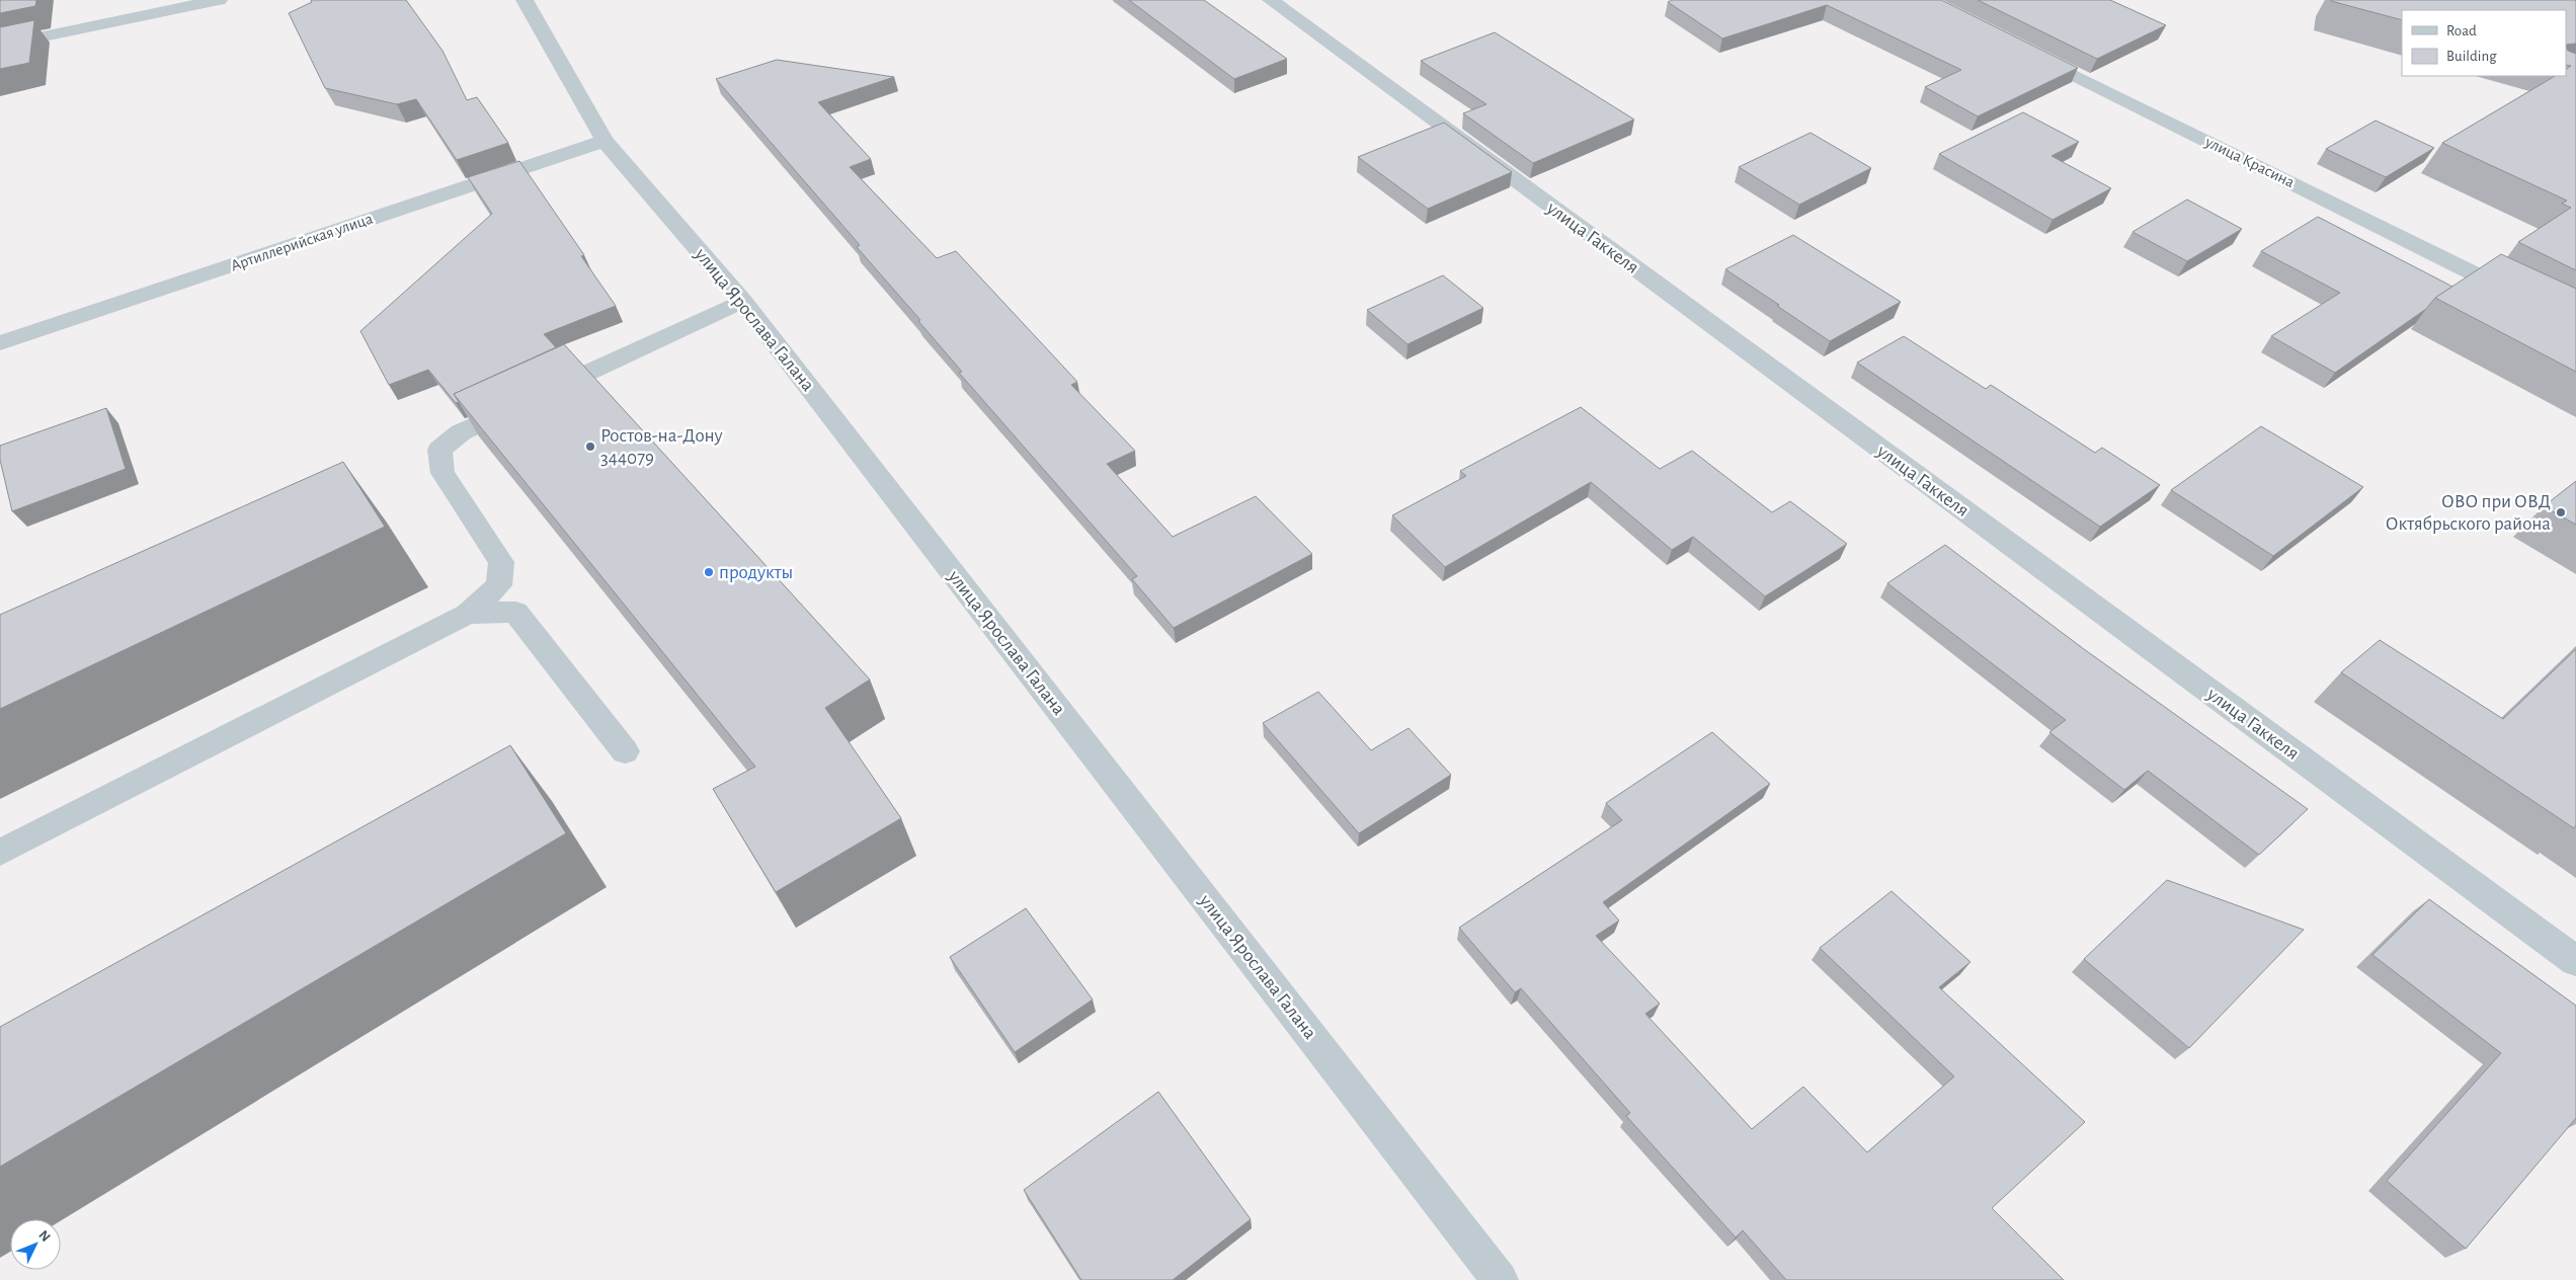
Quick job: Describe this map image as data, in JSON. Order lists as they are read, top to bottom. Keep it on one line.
{"streets":{"street":["улица Красина","улица Гаккеля","Артиллерийская улица","улица Ярослава Галана"]},"crossings":[["Артиллерийская улица","улица Ярослава Галана"]],"places":["Ростов-на-Дону 344079","ОВО при ОВД Октябрьского района","продукты"],"legend":["Road","Building"],"north":"top right"}
